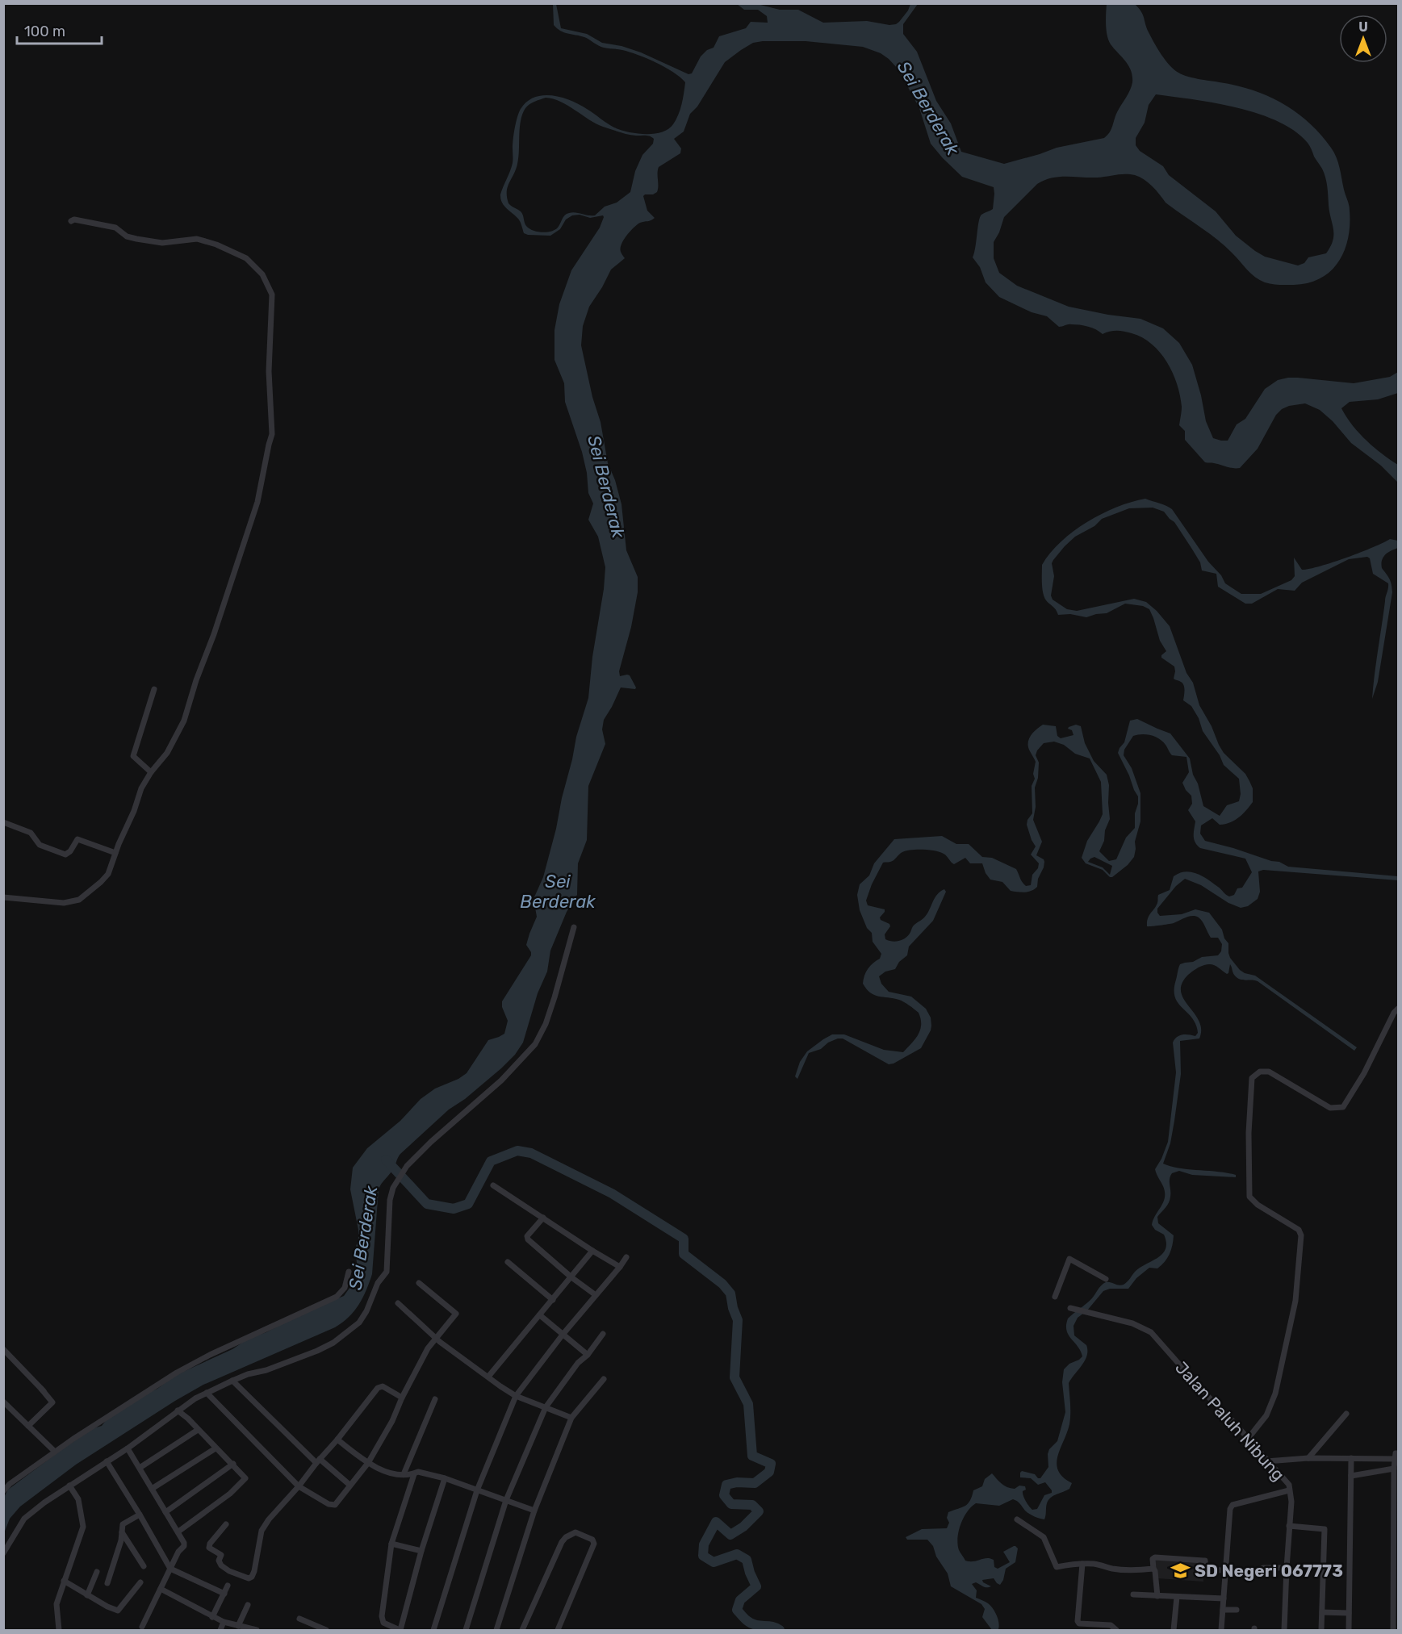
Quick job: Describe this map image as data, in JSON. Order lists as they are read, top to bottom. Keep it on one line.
{"streets":{"street":["Jalan Paluh Nibung"]},"water":["Sei Berderak"],"places":{"school or university":["SD Negeri 067773"]},"scale_bar":"100 m","north":"top"}
